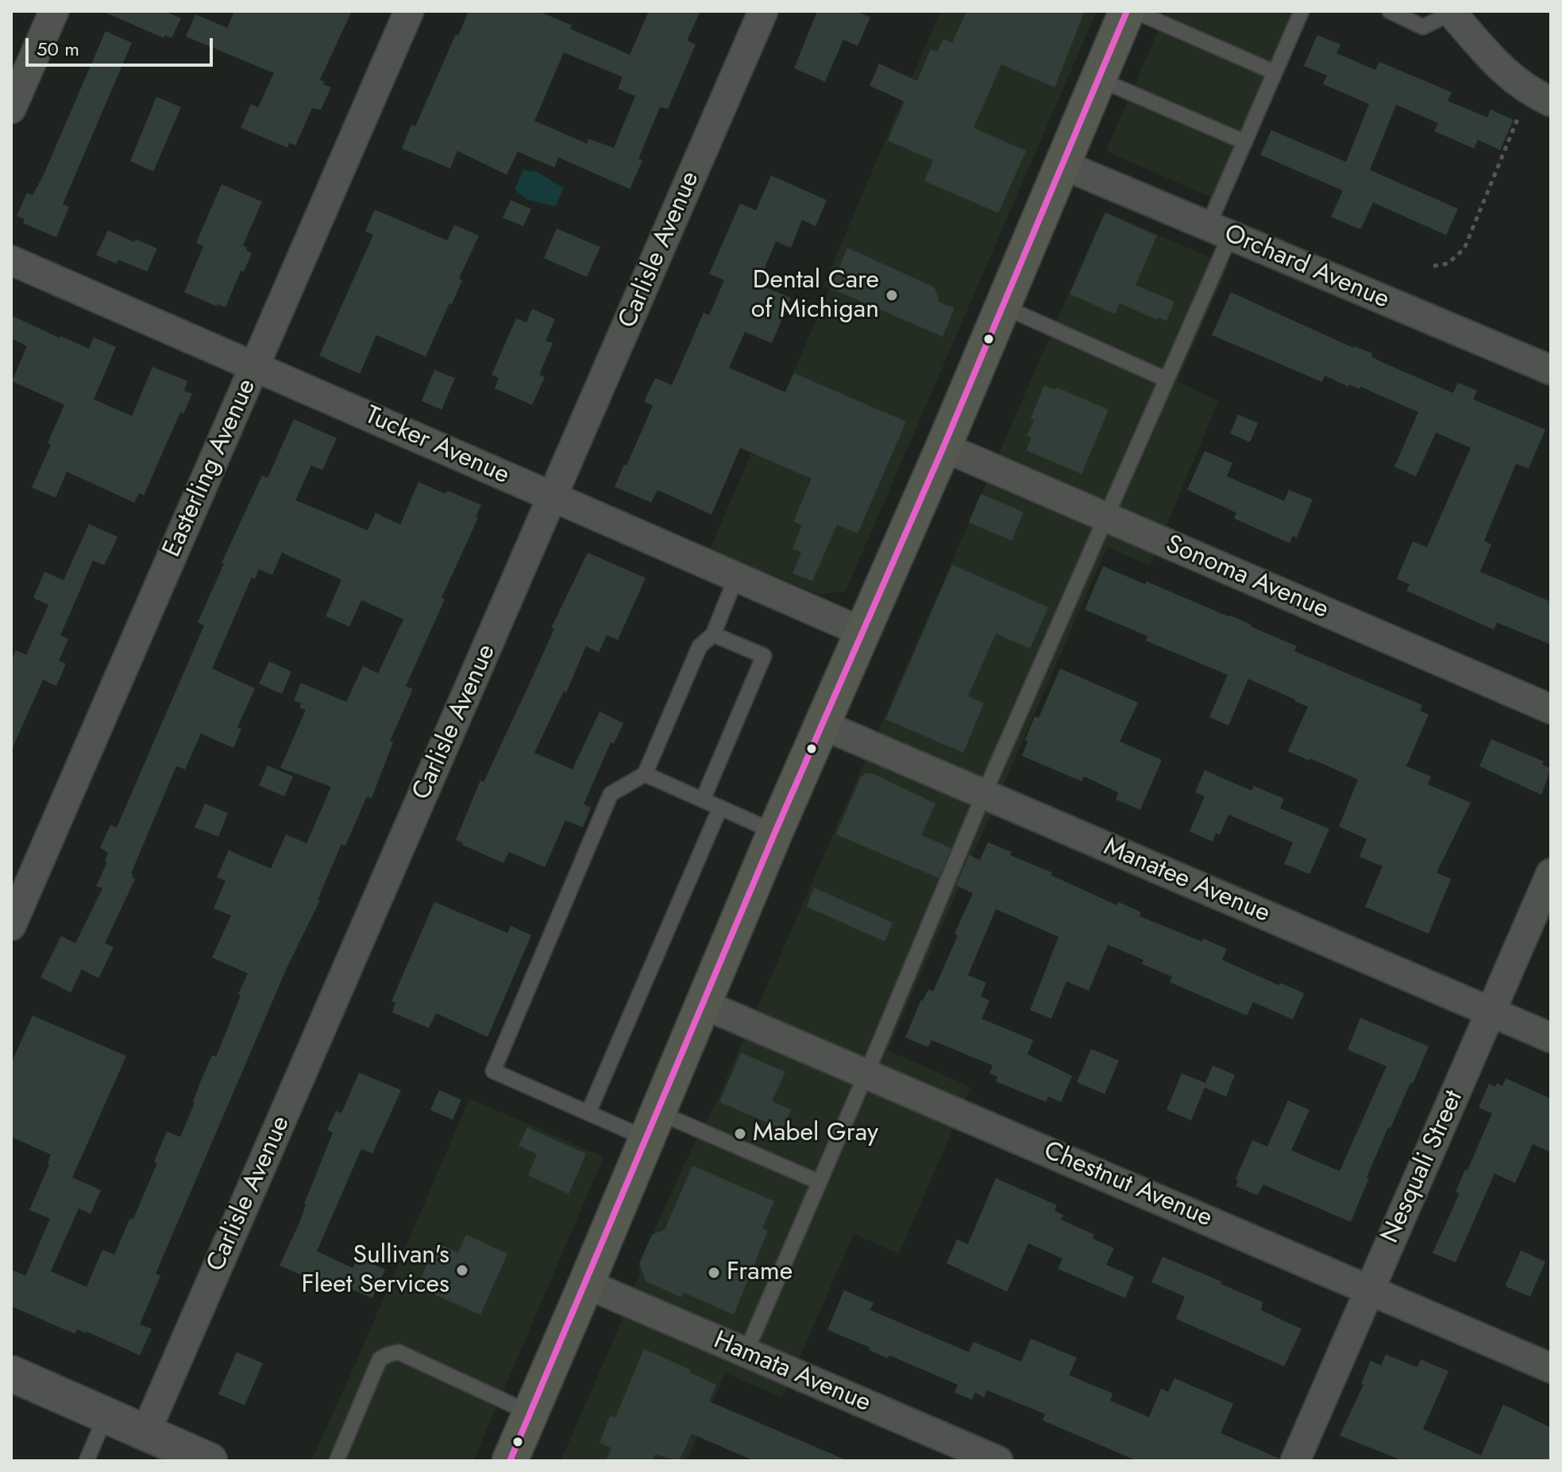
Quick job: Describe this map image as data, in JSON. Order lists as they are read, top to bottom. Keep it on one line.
{"streets":{"street":["Carlisle Avenue","Orchard Avenue","Tucker Avenue","Easterling Avenue","Sonoma Avenue","Manatee Avenue","Nesquali Street","Chestnut Avenue","Hamata Avenue"]},"crossings":[["Carlisle Avenue","Tucker Avenue"],["Tucker Avenue","Easterling Avenue"],["Manatee Avenue","Nesquali Street"],["Nesquali Street","Chestnut Avenue"]],"places":["Dental Care of Michigan","Mabel Gray","Sullivan's Fleet Services","Frame"],"scale_bar":"50 m"}
